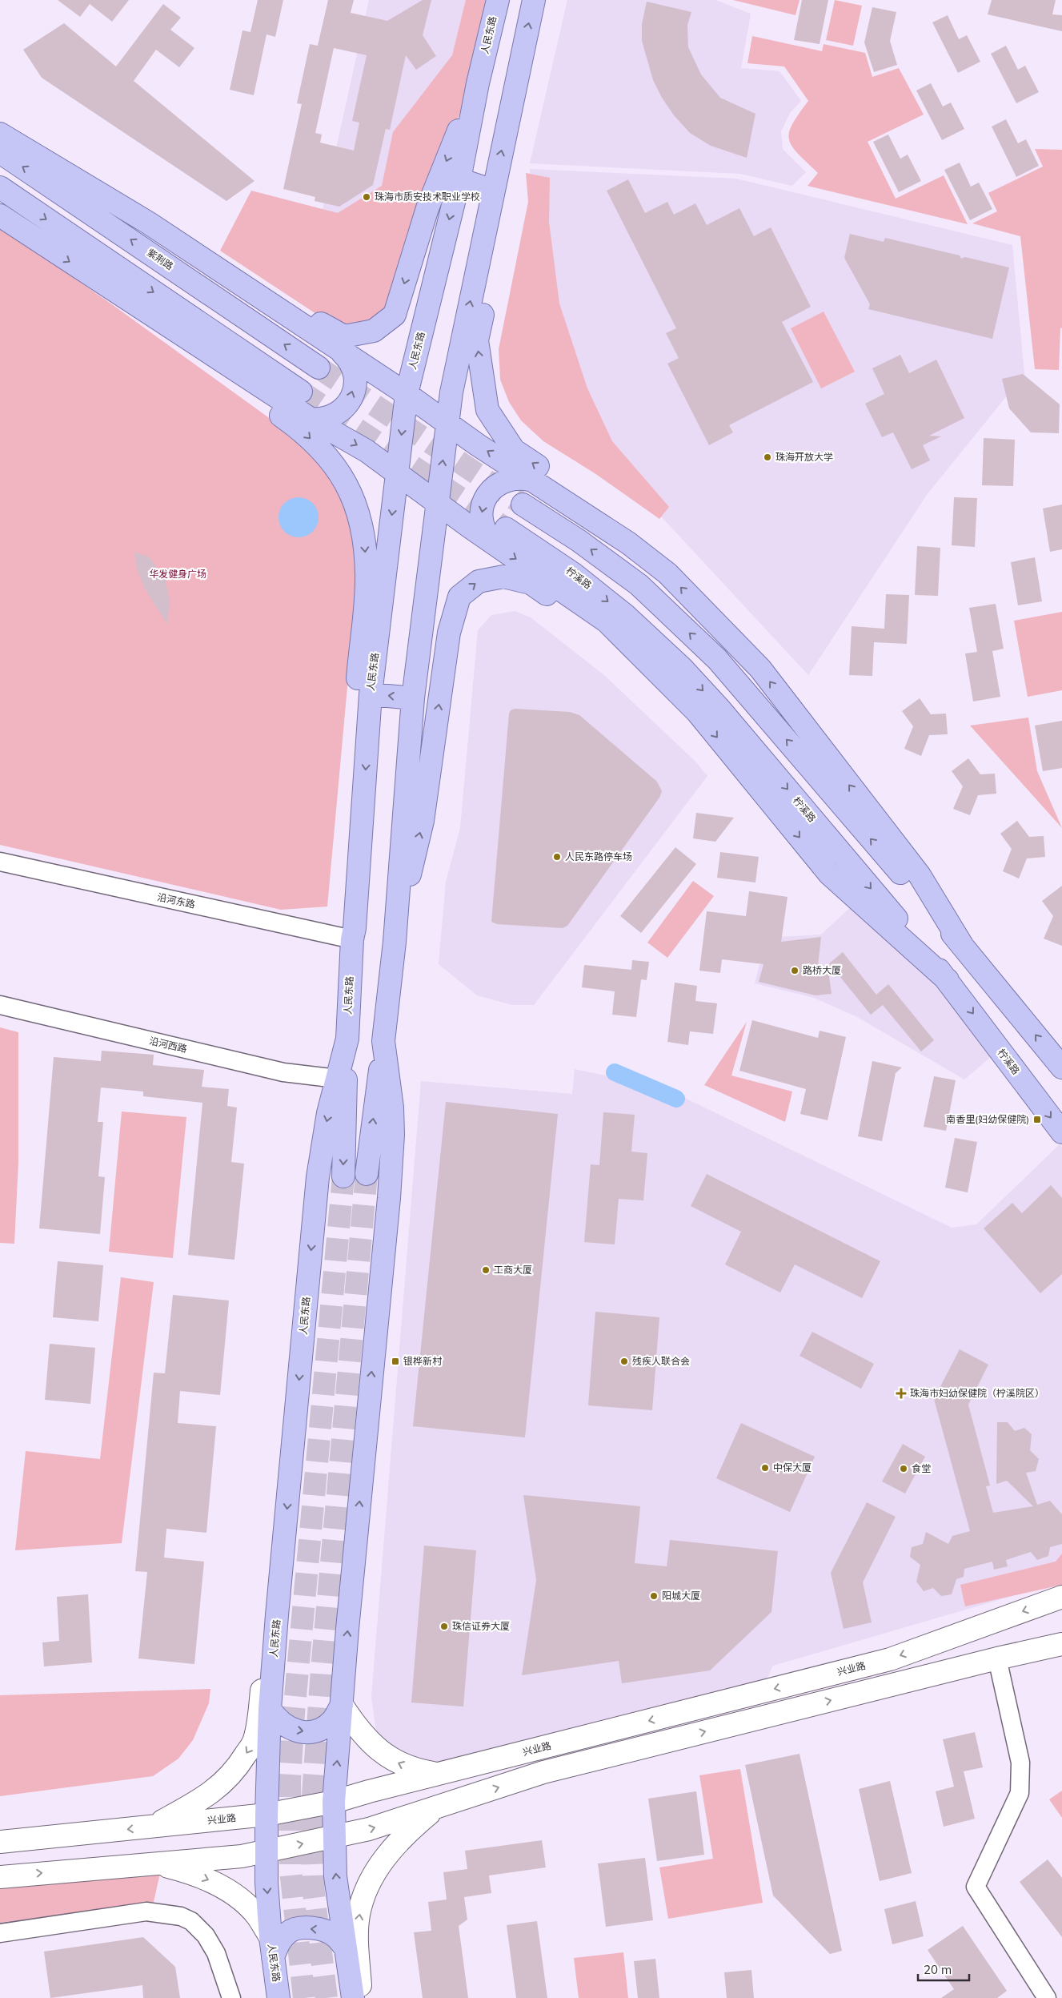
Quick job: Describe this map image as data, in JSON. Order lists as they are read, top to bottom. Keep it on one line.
{"streets":{"main road":["人民东路","紫荆路","柠溪路","兴业路"],"street":["沿河东路","沿河西路"]},"crossings":[["人民东路","沿河东路"],["人民东路","沿河西路"],["人民东路","兴业路"]],"parks":["华发健身广场"],"places":{"other":["珠海市质安技术职业学校","珠海开放大学","人民东路停车场","路桥大厦","工商大厦","残疾人联合会","中保大厦","食堂","阳城大厦","珠信证券大厦"],"transit":["南香里(妇幼保健院)","银桦新村"],"health":["珠海市妇幼保健院（柠溪院区）"]},"scale_bar":"20 m"}
